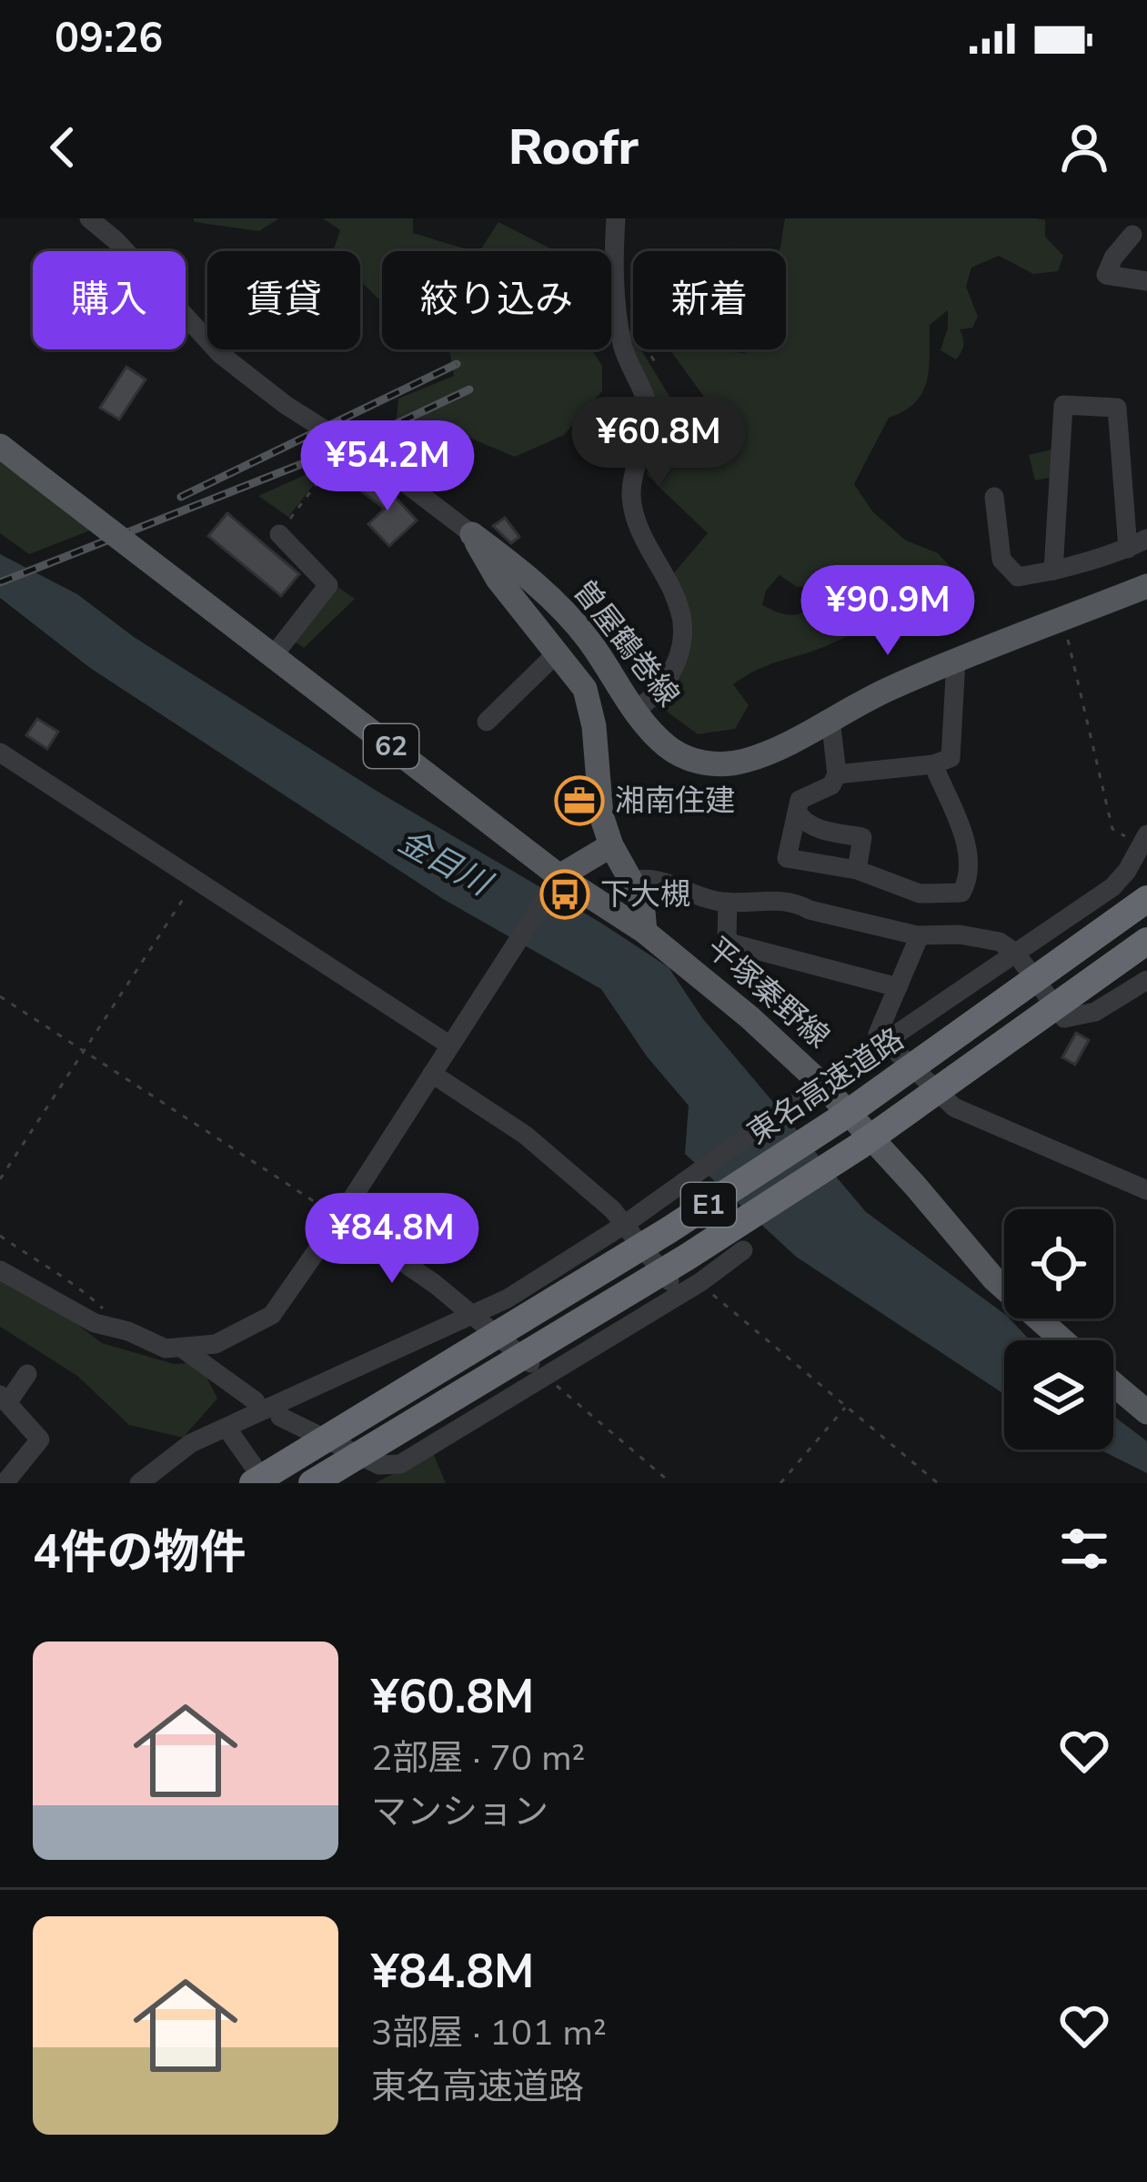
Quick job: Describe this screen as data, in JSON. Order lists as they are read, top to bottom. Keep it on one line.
{"streets":{"highway":["東名高速道路","E1"],"main road":["曽屋鶴巻線","62","平塚秦野線"]},"crossings":[["曽屋鶴巻線","平塚秦野線"]],"water":["金目川"],"places":{"office":["湘南住建"],"bus stop":["下大槻"]},"page":{"status":"09:26","header":"Roofr","chip":["購入","賃貸","絞り込み","新着"],"price":["¥60.8M","¥54.2M","¥90.9M","¥84.8M"],"heading":"4件の物件","list":[{"name":"¥60.8M","note":"2部屋 · 70 m² · マンション"},{"name":"¥84.8M","note":"3部屋 · 101 m² · 東名高速道路"}]}}
